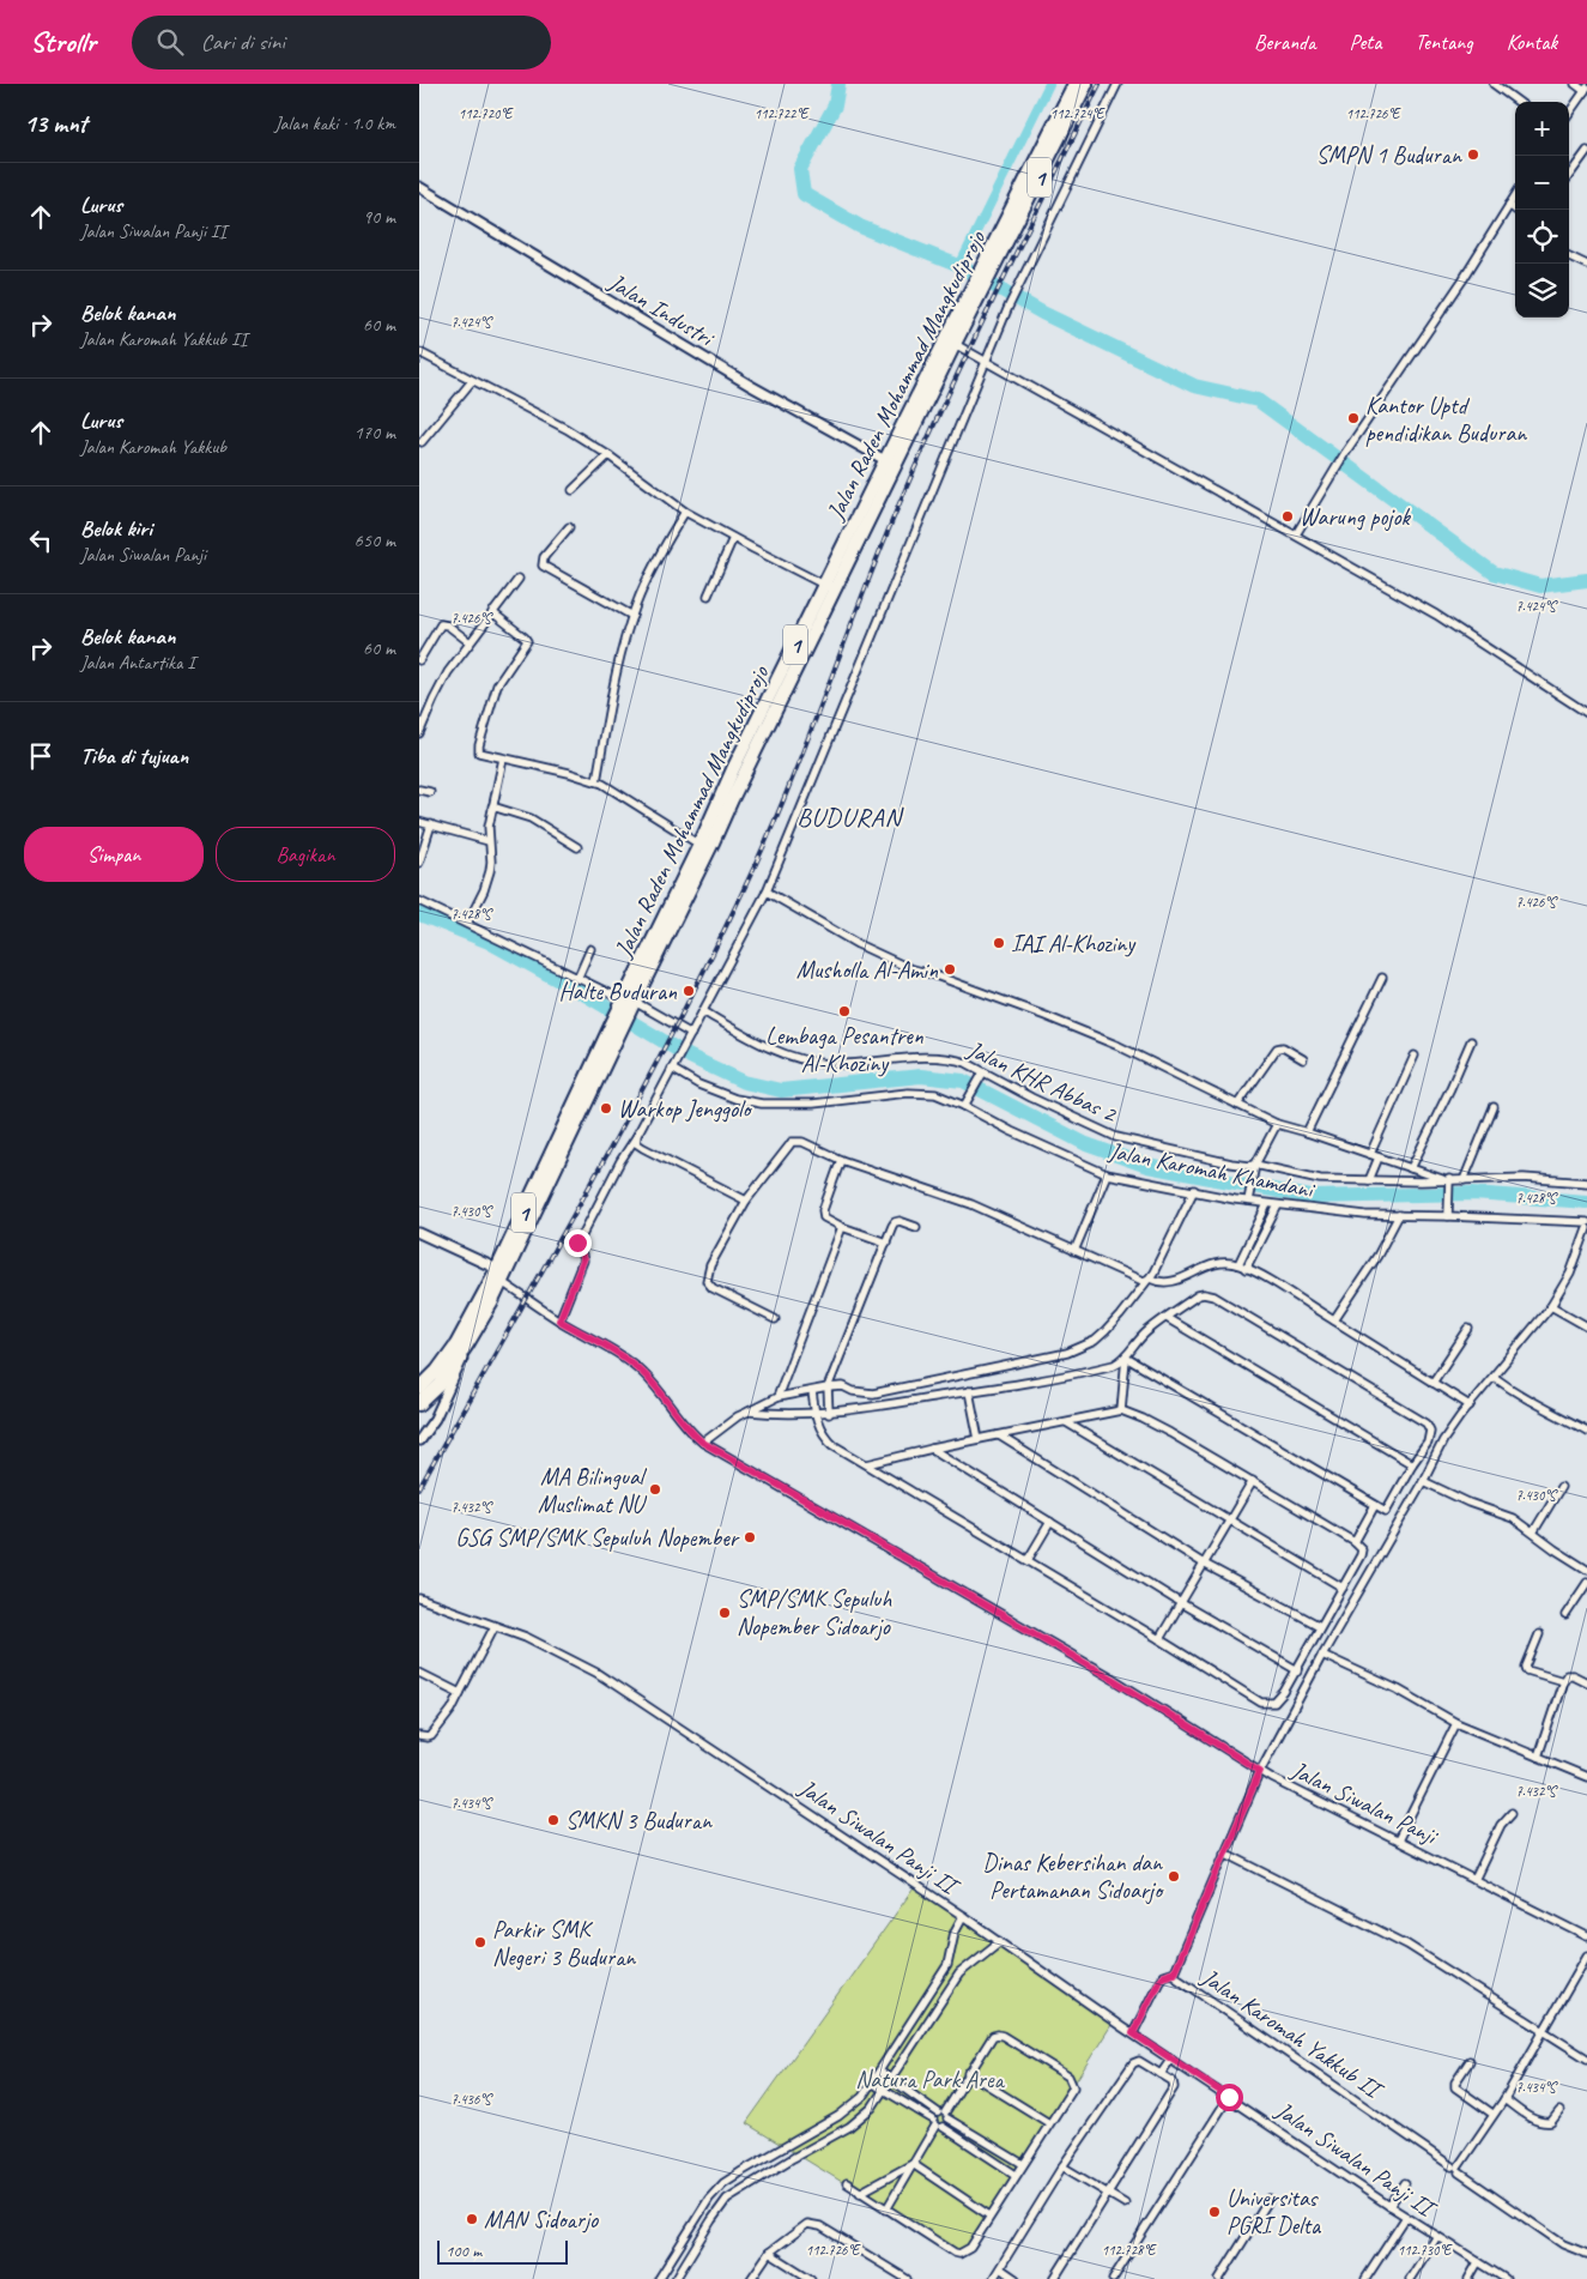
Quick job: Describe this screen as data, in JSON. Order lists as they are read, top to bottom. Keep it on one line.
{"streets":{"highway":["1","Jalan Raden Mohammad Mangkudiprojo"],"street":["Jalan Industri","Jalan KHR Abbas 2","Jalan Karomah Khamdani","Jalan Siwalan Panji","Jalan Siwalan Panji II","Jalan Karomah Yakkub II"]},"crossings":[["Jalan Industri","Jalan Raden Mohammad Mangkudiprojo"],["Jalan Raden Mohammad Mangkudiprojo","Jalan Siwalan Panji"],["Jalan Siwalan Panji II","Jalan Karomah Yakkub II"]],"districts":["BUDURAN"],"parks":["Natura Park Area"],"places":["SMPN 1 Buduran","Kantor Uptd pendidikan Buduran","Warung pojok","IAI Al-Khoziny","Musholla Al-Amin","Halte Buduran","Lembaga Pesantren Al-Khoziny","Warkop Jenggolo","MA Bilingual Muslimat NU","GSG SMP/SMK Sepuluh Nopember","SMP/SMK Sepuluh Nopember Sidoarjo","SMKN 3 Buduran","Dinas Kebersihan dan Pertamanan Sidoarjo","Parkir SMK Negeri 3 Buduran","Universitas PGRI Delta","MAN Sidoarjo"],"scale_bar":"100 m","page":{"header":"Strollr","search":"Cari di sini","nav":["Beranda","Peta","Tentang","Kontak"],"heading":["13 mnt","Jalan kaki · 1.0 km"],"map_buttons":["+","−"],"list":[["Lurus","Jalan Siwalan Panji II","90 m"],["Belok kanan","Jalan Karomah Yakkub II","60 m"],["Lurus","Jalan Karomah Yakkub","170 m"],["Belok kiri","Jalan Siwalan Panji","650 m"],["Belok kanan","Jalan Antartika I","60 m"],"Tiba di tujuan"],"buttons":["Simpan","Bagikan"],"scale":"100 m"},"coordinates":["112.720°E","112.722°E","112.724°E","112.726°E","7.424°S","7.426°S","7.428°S","7.430°S","7.432°S","7.434°S","7.436°S","112.728°E","112.730°E"]}
